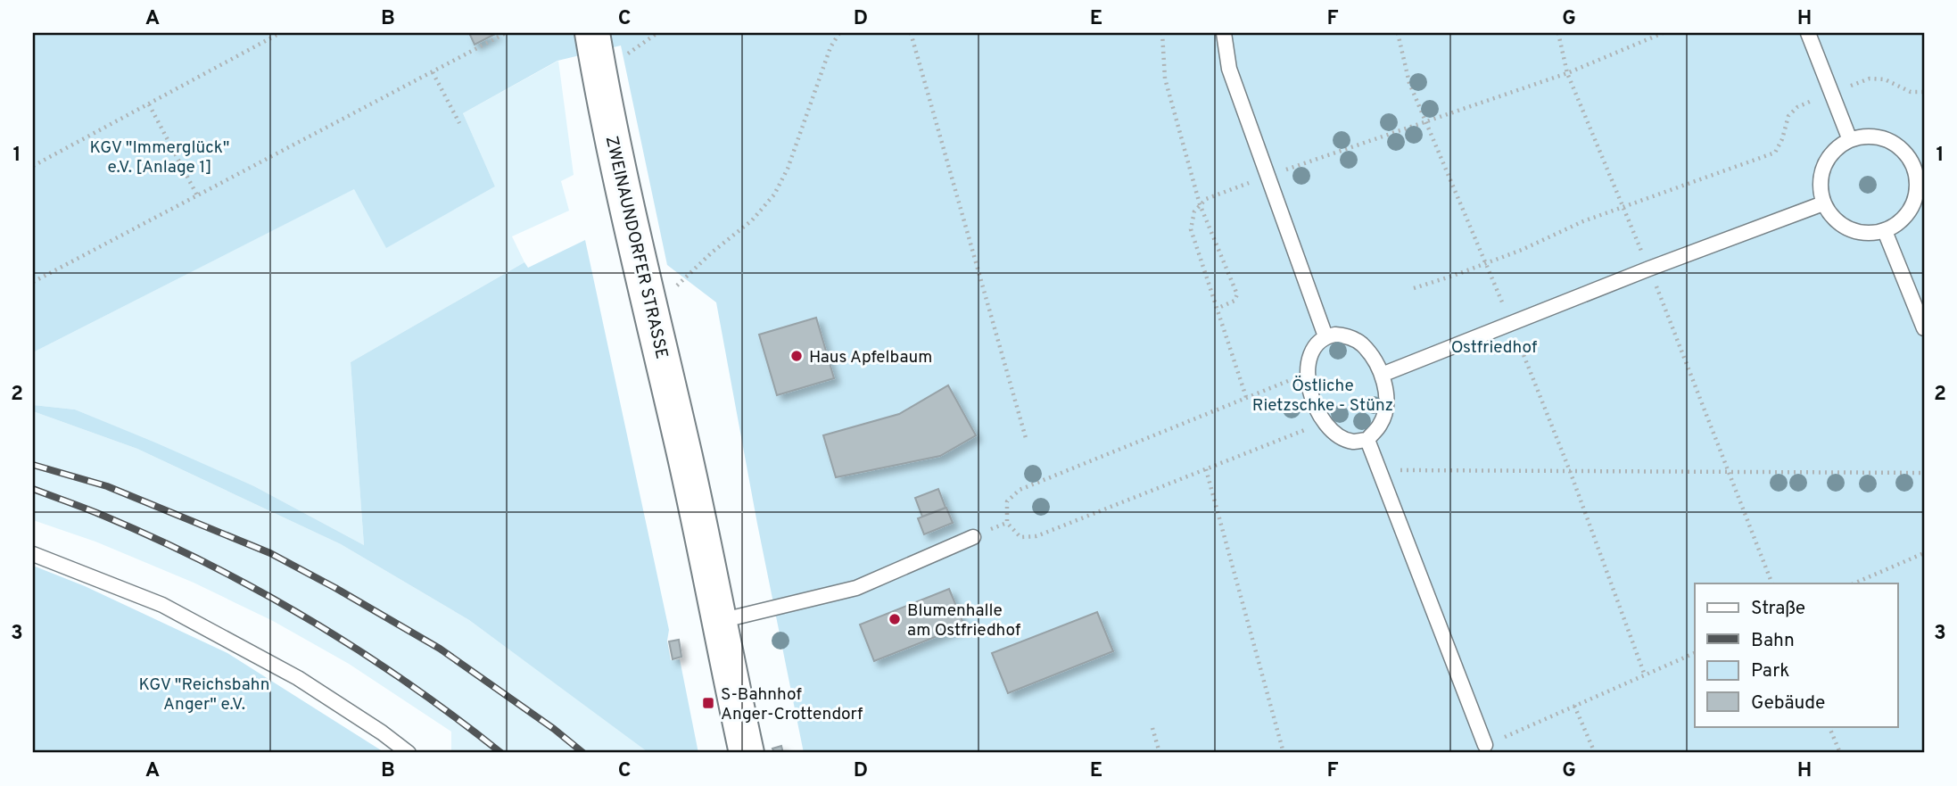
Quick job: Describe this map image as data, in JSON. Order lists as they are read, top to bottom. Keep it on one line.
{"streets":{"street":["ZWEINAUNDORFER STRASSE"]},"parks":["KGV \"Immerglück\" e.V. [Anlage 1]","Ostfriedhof","Östliche Rietzschke - Stünz","KGV \"Reichsbahn Anger\" e.V."],"places":{"other":["Haus Apfelbaum","Blumenhalle am Ostfriedhof"],"transit":["S-Bahnhof Anger-Crottendorf"]},"legend":["Straße","Bahn","Park","Gebäude"],"grid":{"columns":["A","B","C","D","E","F","G","H"],"rows":["1","2","3"]}}
